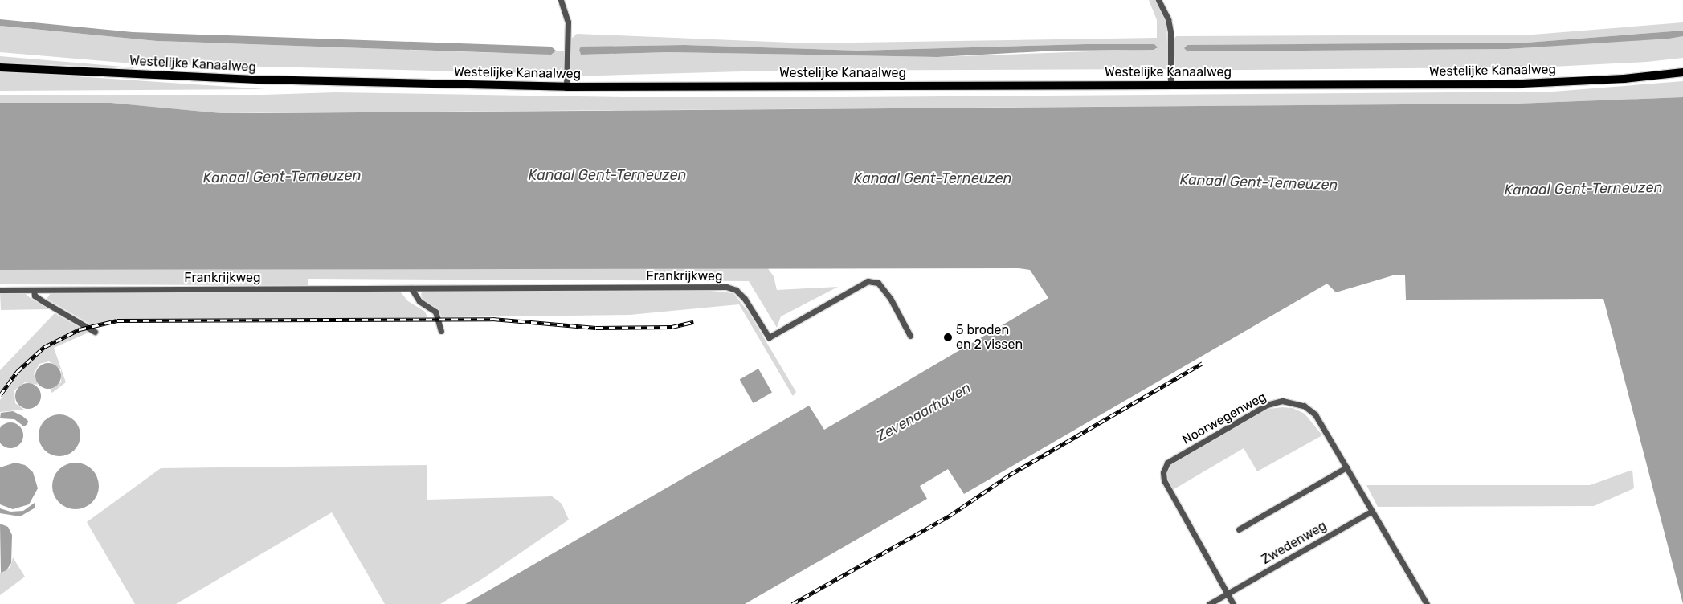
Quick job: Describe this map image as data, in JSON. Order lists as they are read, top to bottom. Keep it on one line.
{"streets":{"main road":["Westelijke Kanaalweg"],"street":["Frankrijkweg","Noorwegenweg","Zwedenweg"]},"crossings":[["Noorwegenweg","Zwedenweg"]],"water":["Kanaal Gent-Terneuzen","Zevenaarhaven"],"places":["5 broden en 2 vissen"]}
